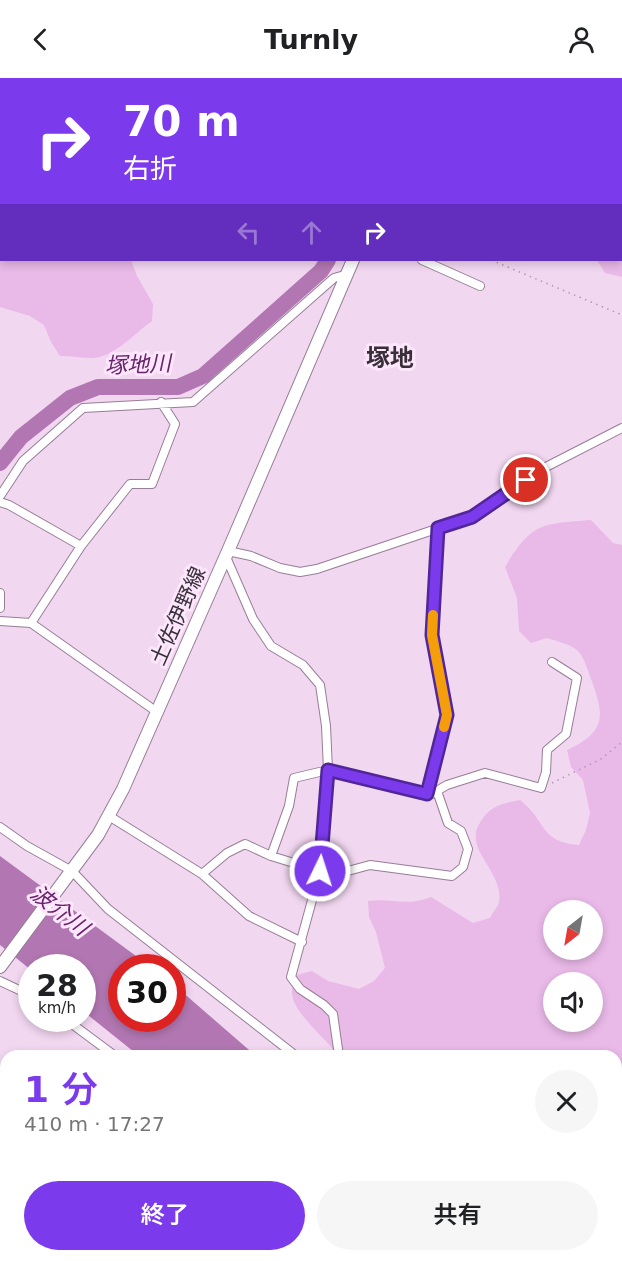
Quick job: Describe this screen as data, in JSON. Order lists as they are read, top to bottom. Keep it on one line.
{"streets":{"main road":["土佐伊野線"]},"districts":["塚地"],"water":["塚地川","波介川"],"north":"bottom left","page":{"header":"Turnly","turn":["70 m","右折"],"speed":"28 km/h","limit":"30","heading":["1 分","410 m · 17:27"],"buttons":["終了","共有"]}}
